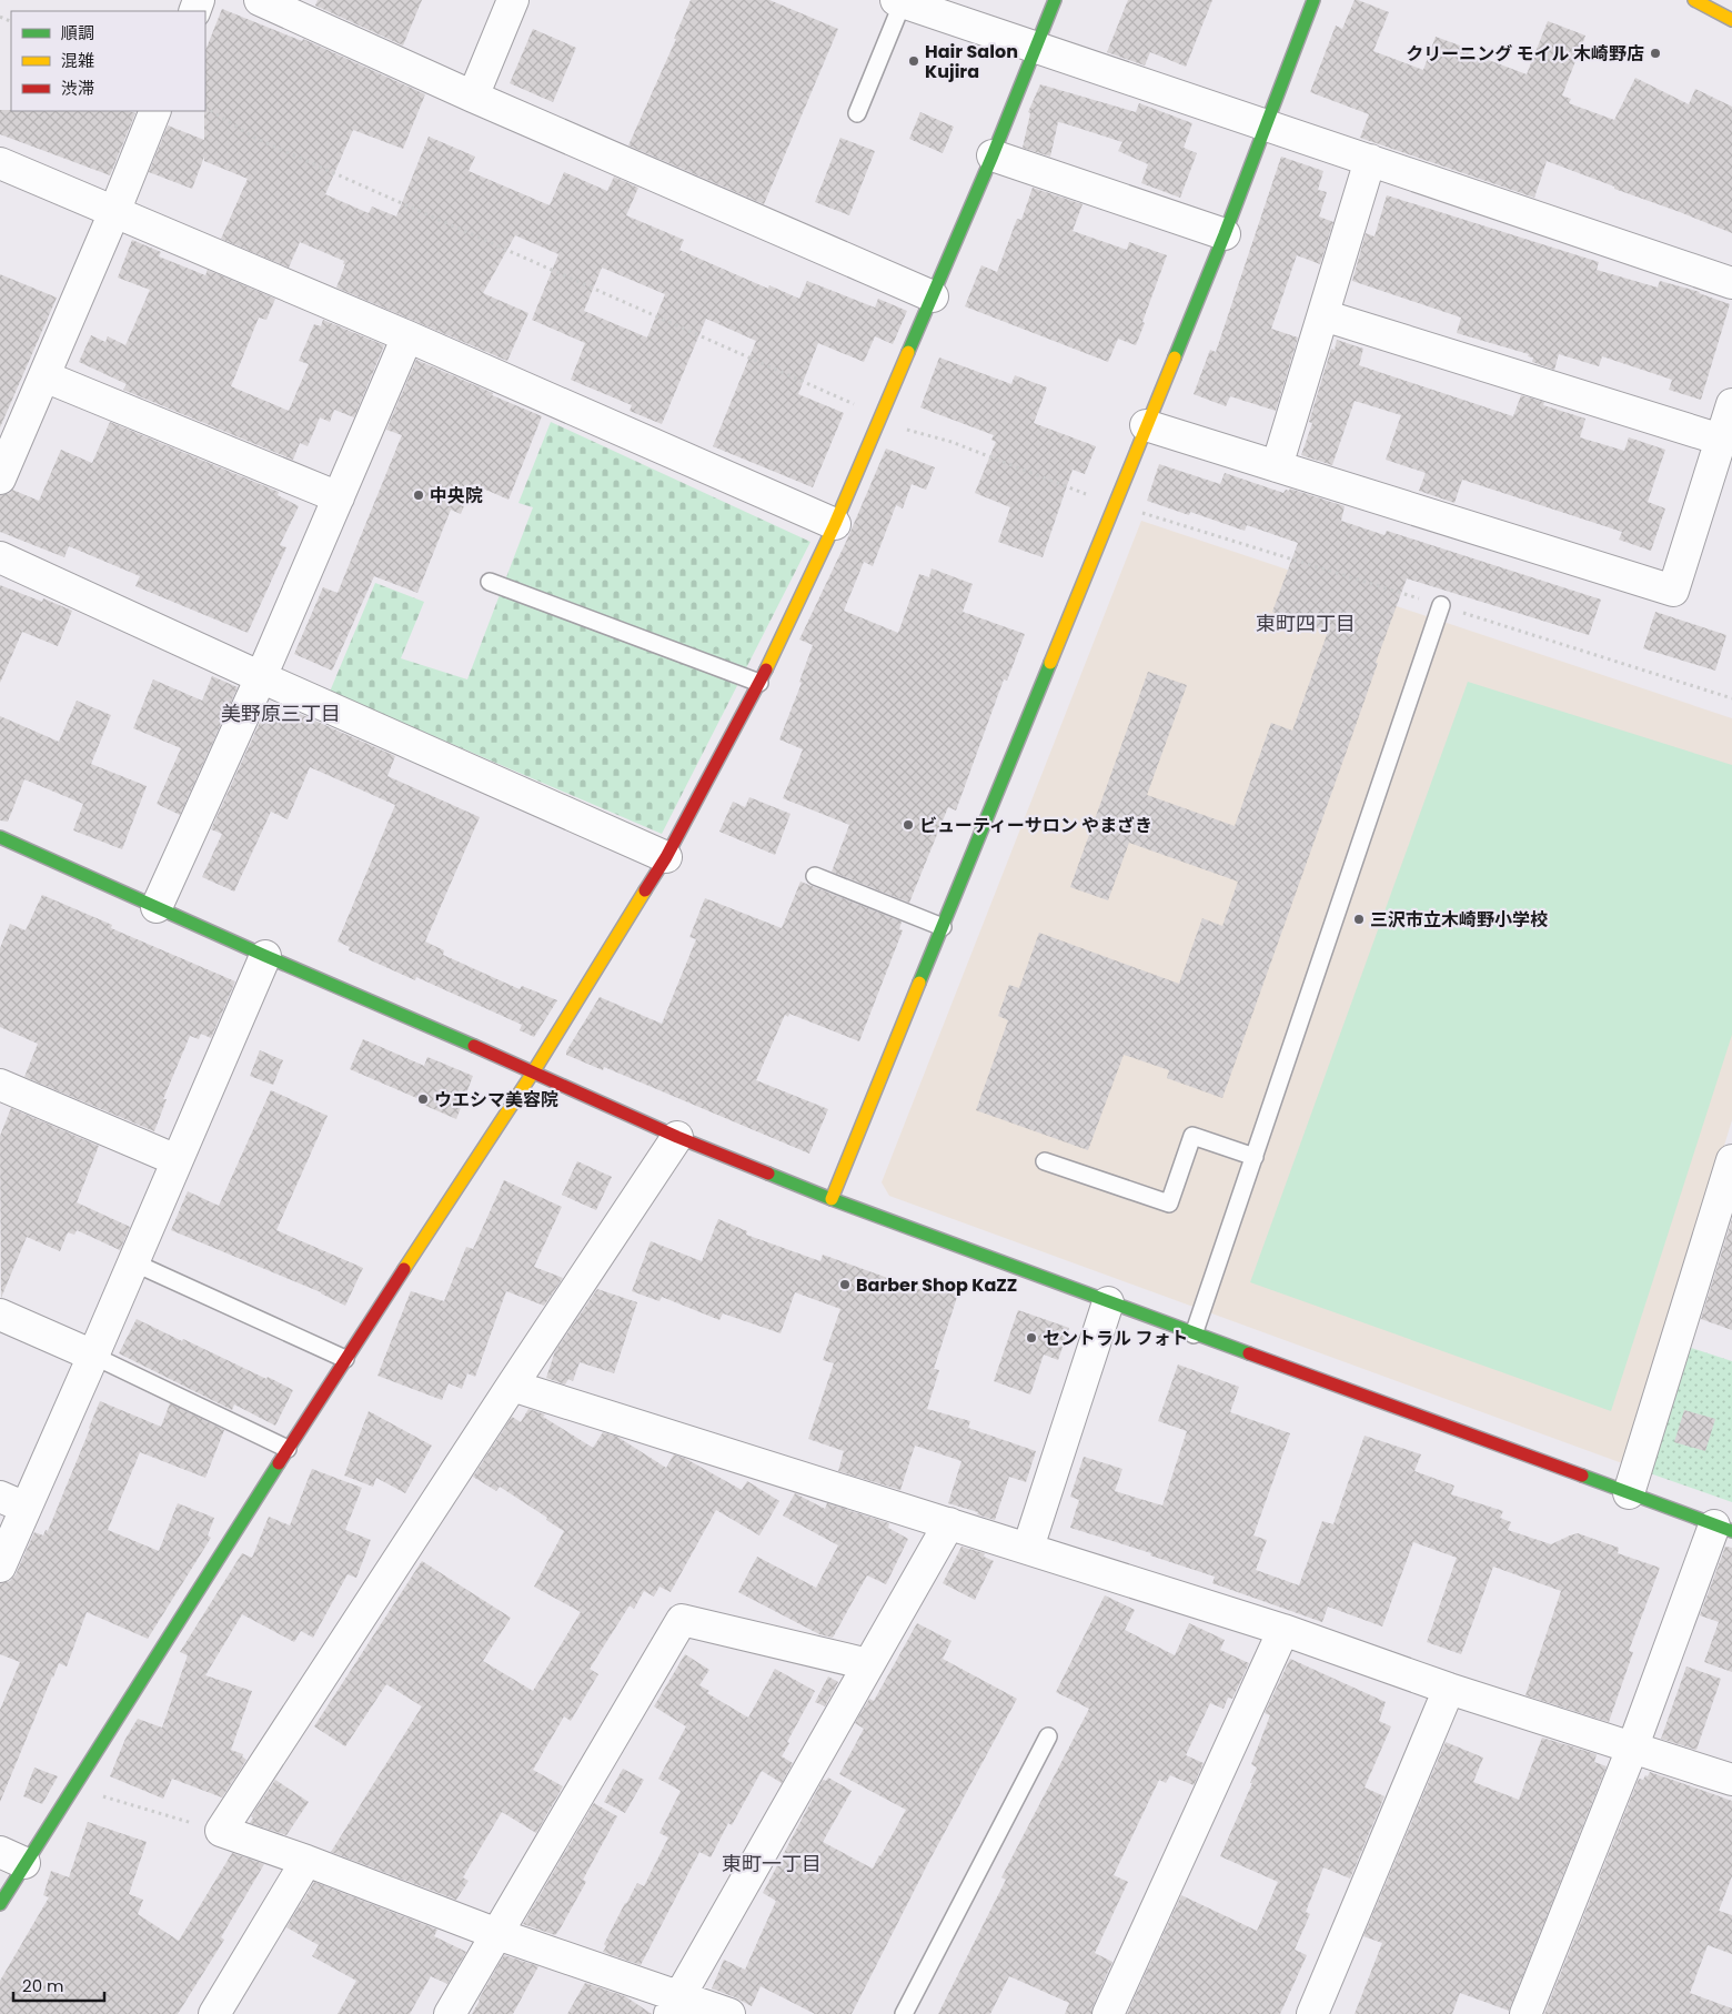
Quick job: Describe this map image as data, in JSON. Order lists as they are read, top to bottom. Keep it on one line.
{"districts":["東町四丁目","美野原三丁目","東町一丁目"],"places":["クリーニング モイル 木崎野店","Hair Salon Kujira","中央院","ビューティーサロン やまざき","三沢市立木崎野小学校","ウエシマ美容院","Barber Shop KaZZ","セントラル フォト"],"legend":["順調","混雑","渋滞"],"scale_bar":"20 m"}
